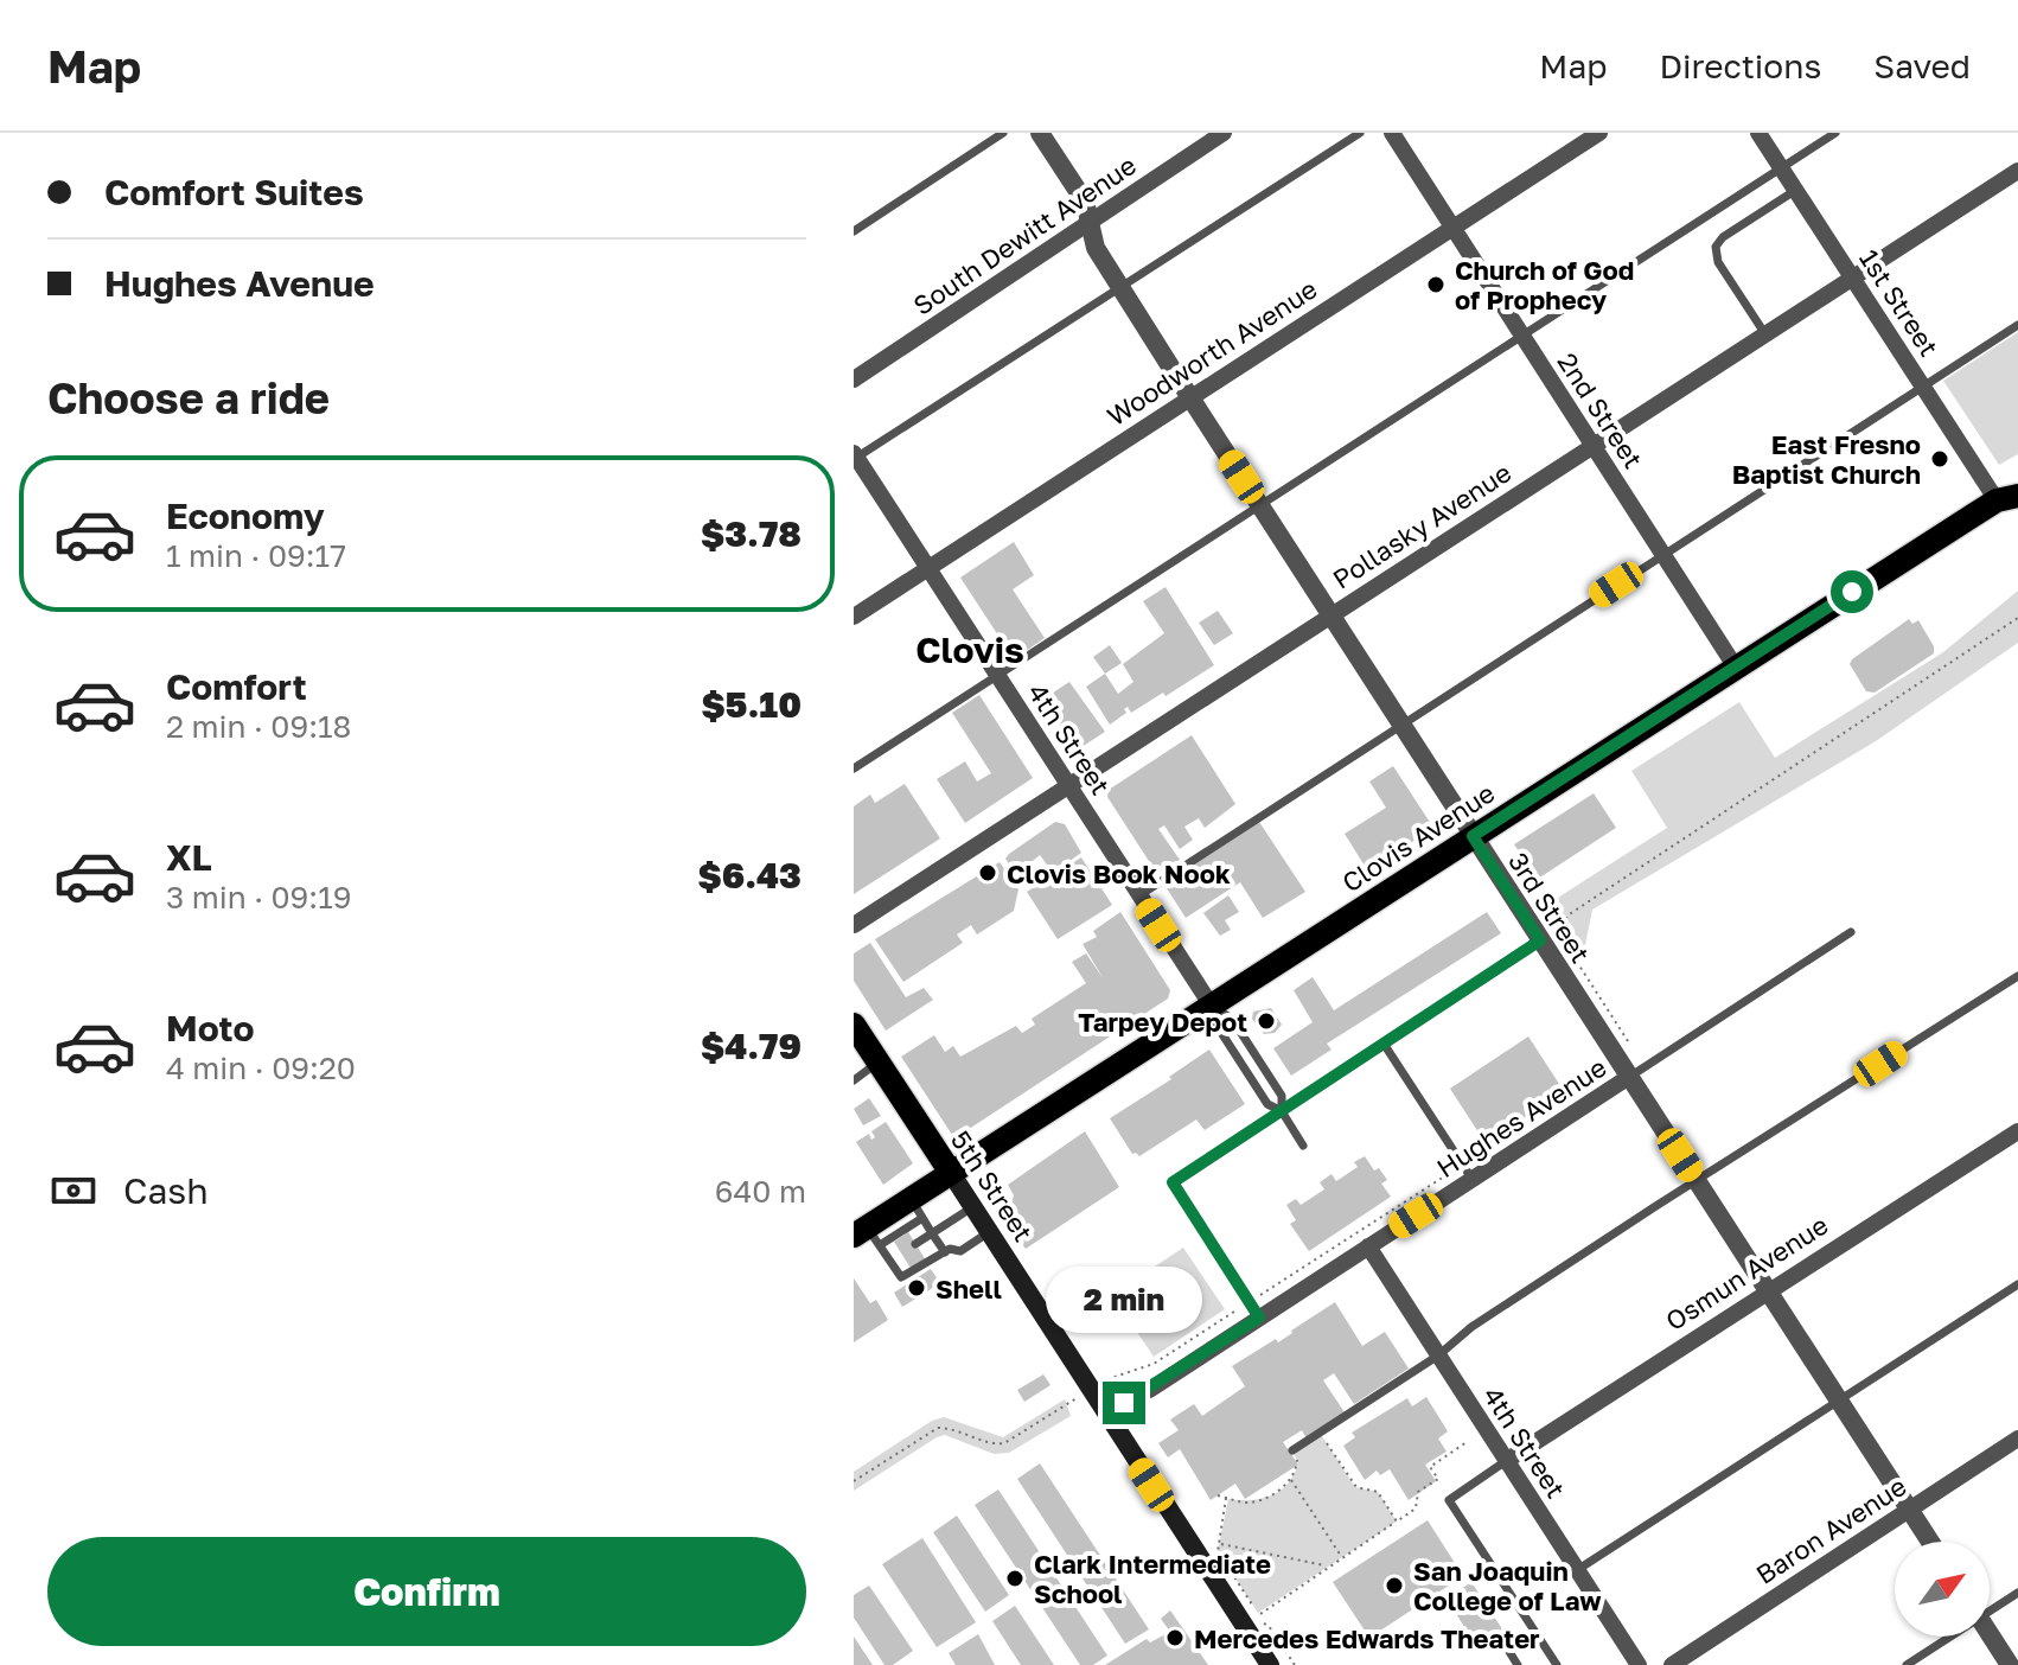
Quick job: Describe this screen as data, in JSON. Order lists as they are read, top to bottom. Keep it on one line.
{"streets":{"main road":["Clovis Avenue","5th Street"],"street":["South Dewitt Avenue","1st Street","Woodworth Avenue","2nd Street","Pollasky Avenue","4th Street","3rd Street","Hughes Avenue","Osmun Avenue","Baron Avenue"]},"crossings":[["South Dewitt Avenue","3rd Street"],["1st Street","Pollasky Avenue"],["1st Street","Clovis Avenue"],["Woodworth Avenue","2nd Street"],["Woodworth Avenue","4th Street"],["Woodworth Avenue","3rd Street"],["2nd Street","Pollasky Avenue"],["2nd Street","Clovis Avenue"],["Pollasky Avenue","4th Street"],["Pollasky Avenue","3rd Street"],["4th Street","Clovis Avenue"],["4th Street","Hughes Avenue"],["4th Street","Osmun Avenue"],["Clovis Avenue","3rd Street"],["Clovis Avenue","5th Street"],["3rd Street","Hughes Avenue"],["3rd Street","Osmun Avenue"],["3rd Street","Baron Avenue"],["Hughes Avenue","5th Street"]],"districts":["Clovis"],"places":["Church of God of Prophecy","East Fresno Baptist Church","Clovis Book Nook","Tarpey Depot","Shell","Clark Intermediate School","San Joaquin College of Law","Mercedes Edwards Theater"],"north":"top right","page":{"header":"Map","nav":["Map","Directions","Saved"],"banner":["Comfort Suites","Hughes Avenue"],"heading":"Choose a ride","list":[{"name":"Economy","note":"1 min · 09:17","value":"$3.78"},{"name":"Comfort","note":"2 min · 09:18","value":"$5.10"},{"name":"XL","note":"3 min · 09:19","value":"$6.43"},{"name":"Moto","note":"4 min · 09:20","value":"$4.79"}],"pay":["Cash","640 m"],"bubble":"2 min","buttons":"Confirm"}}
